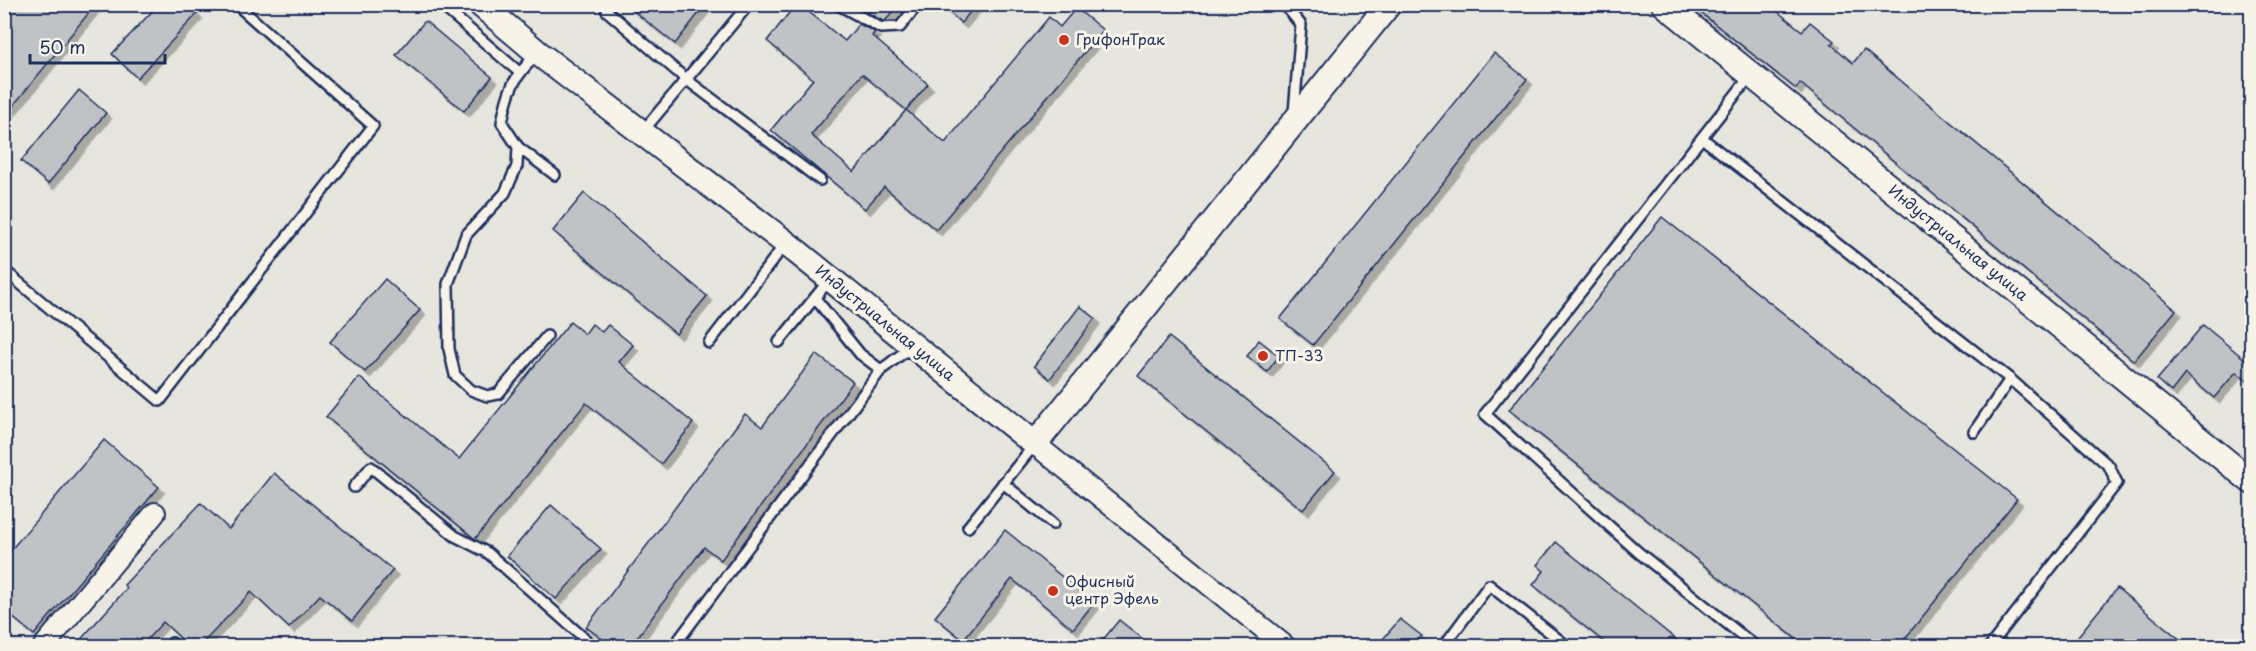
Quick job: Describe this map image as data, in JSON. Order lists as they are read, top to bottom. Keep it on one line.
{"streets":{"street":["Индустриальная улица"]},"places":["ГрифонТрак","ТП-33","Офисный центр Эфель"],"scale_bar":"50 m"}
